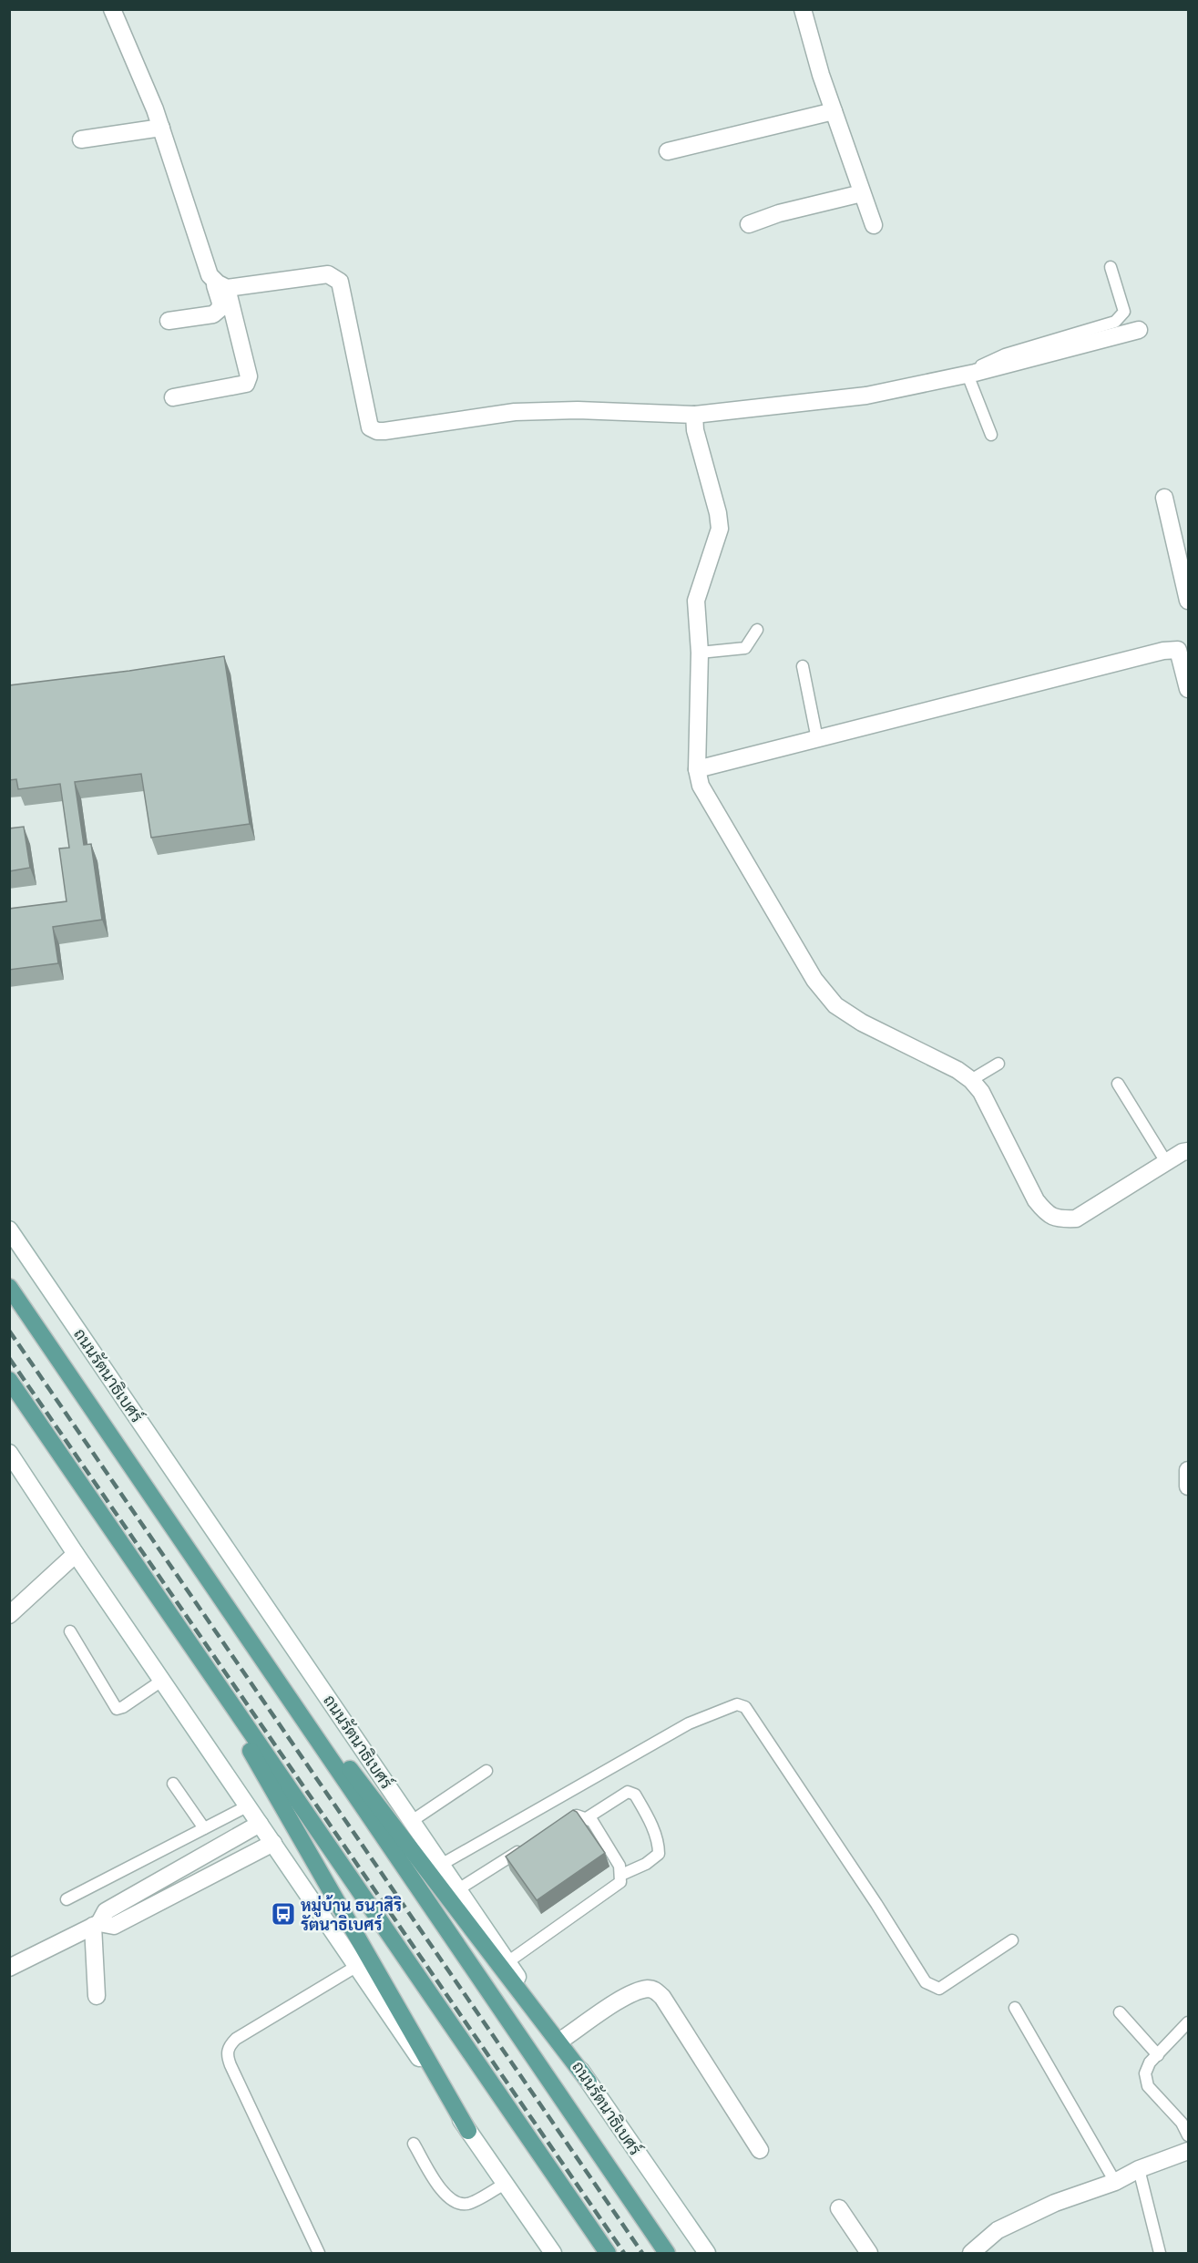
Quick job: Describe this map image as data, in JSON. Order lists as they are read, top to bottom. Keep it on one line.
{"streets":{"main road":["ถนนรัตนาธิเบศร์"]},"places":{"bus stop":["หมู่บ้าน ธนาสิริ รัตนาธิเบศร์"]}}
